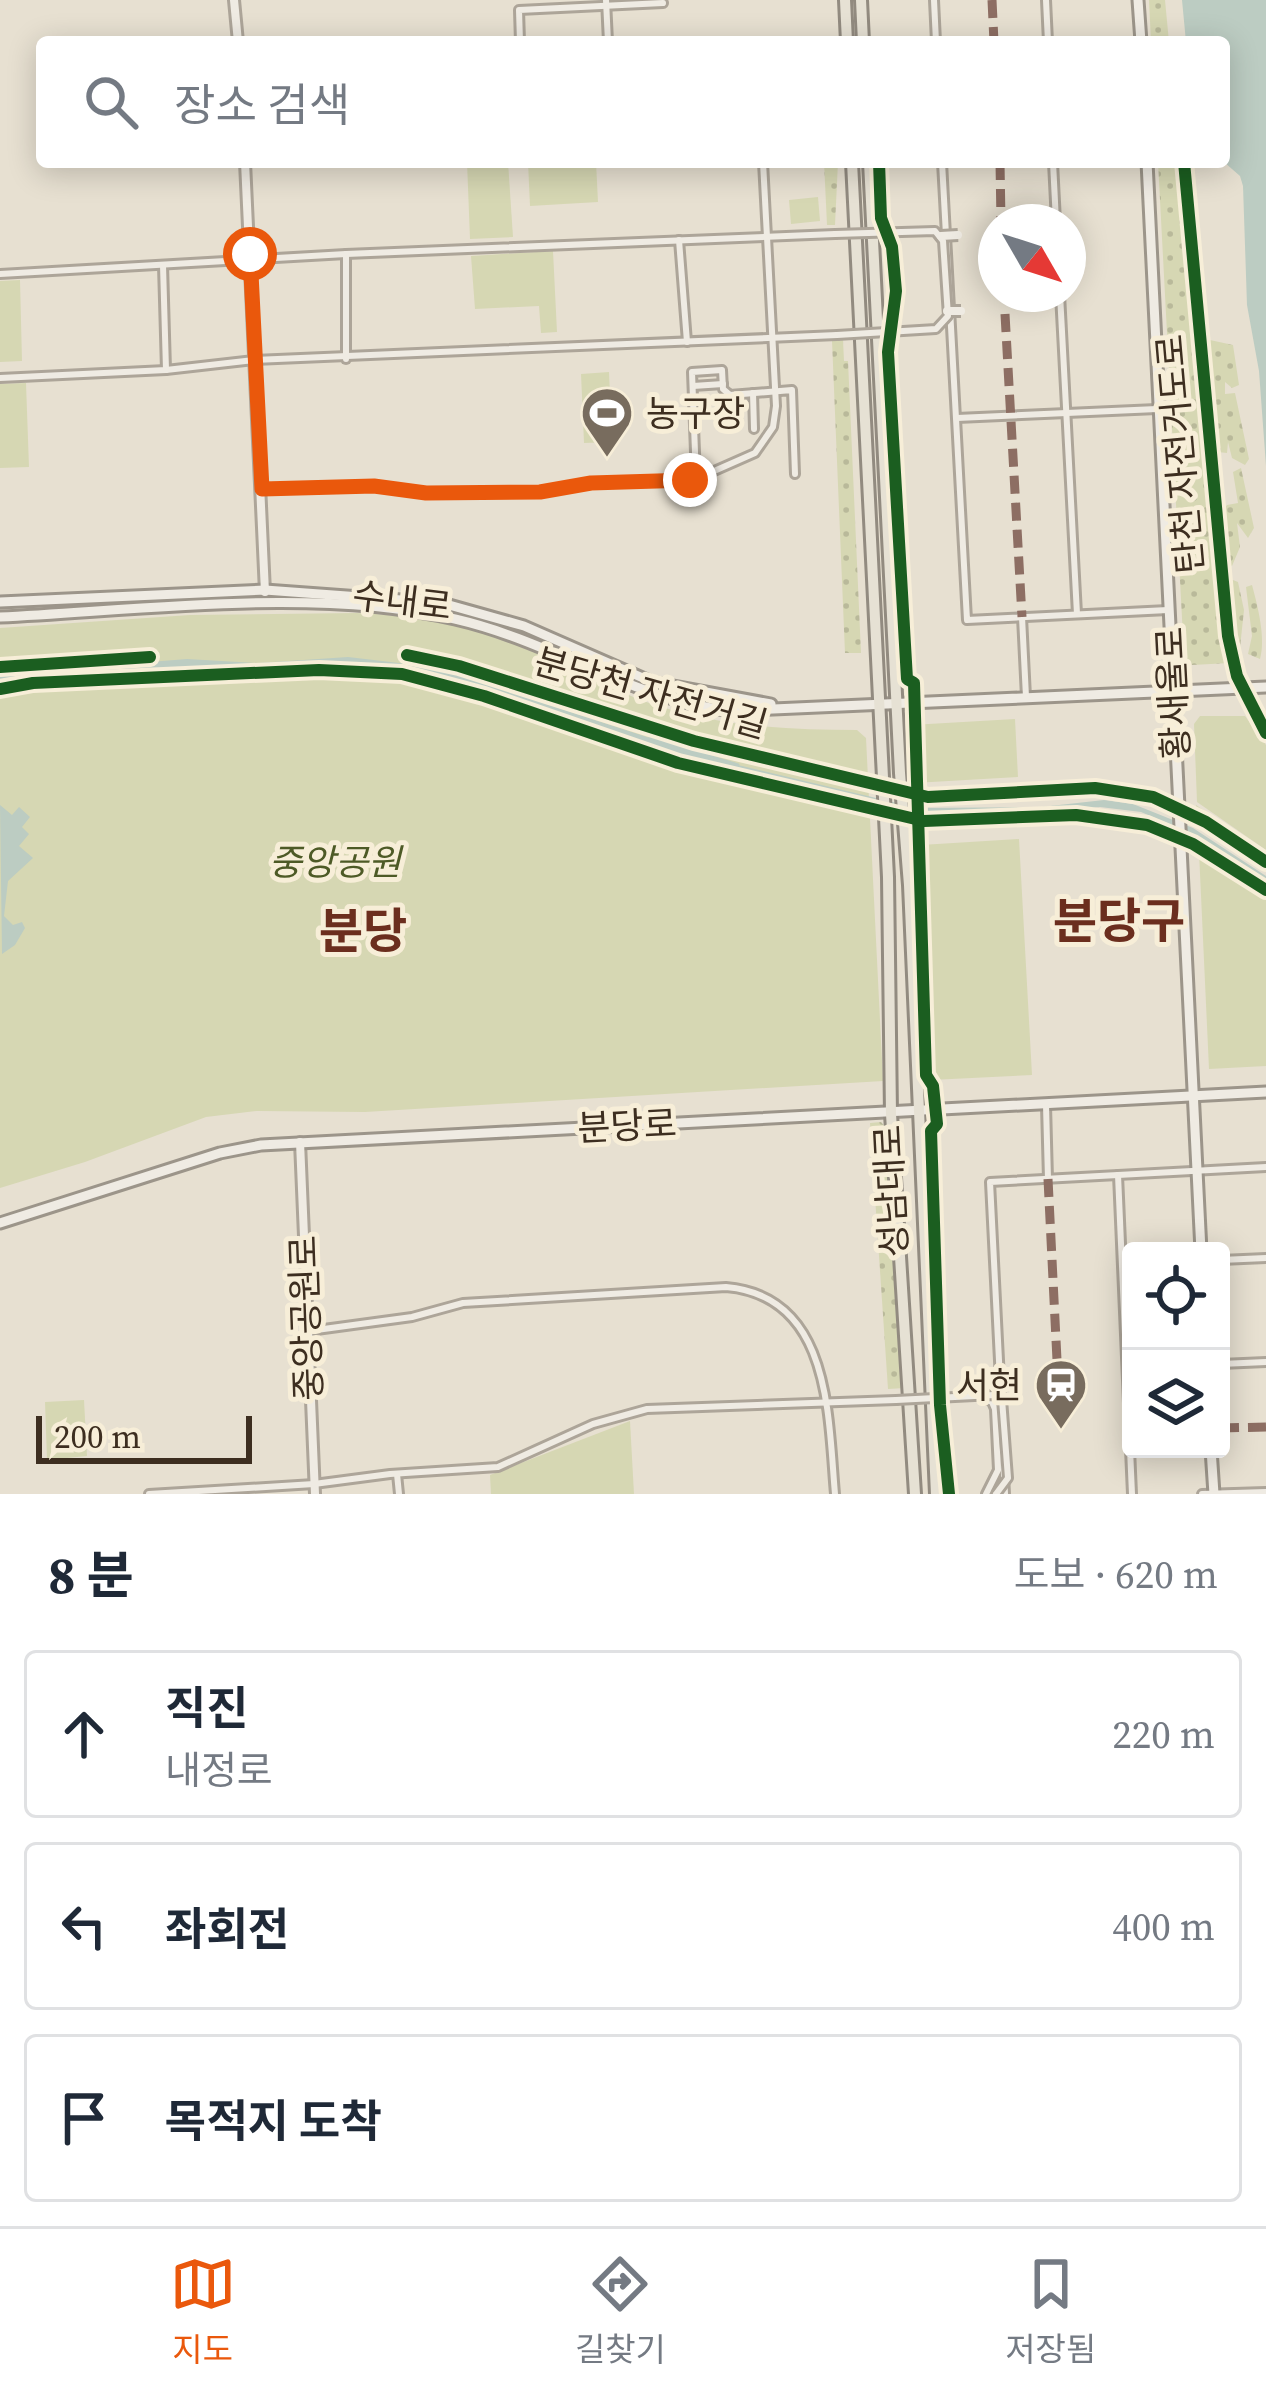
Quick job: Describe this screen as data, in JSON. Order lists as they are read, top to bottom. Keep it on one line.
{"streets":{"main road":["수내로","황새울로","분당로","성남대로"],"street":["중앙공원로"],"cycle path":["탄천 자전거도로","분당천 자전거길"]},"crossings":[["수내로","황새울로"],["수내로","성남대로"],["황새울로","분당로"],["분당로","성남대로"],["분당로","중앙공원로"]],"districts":["분당구","분당"],"parks":["중앙공원"],"places":{"sports":["농구장"],"station":["서현"]},"scale_bar":"200 m","north":"bottom right","page":{"search":"장소 검색","scale":"200 m","heading":["8 분","도보 · 620 m"],"list":[["직진","내정로","220 m"],["좌회전","400 m"],"목적지 도착"],"nav":["지도","길찾기","저장됨"]}}
